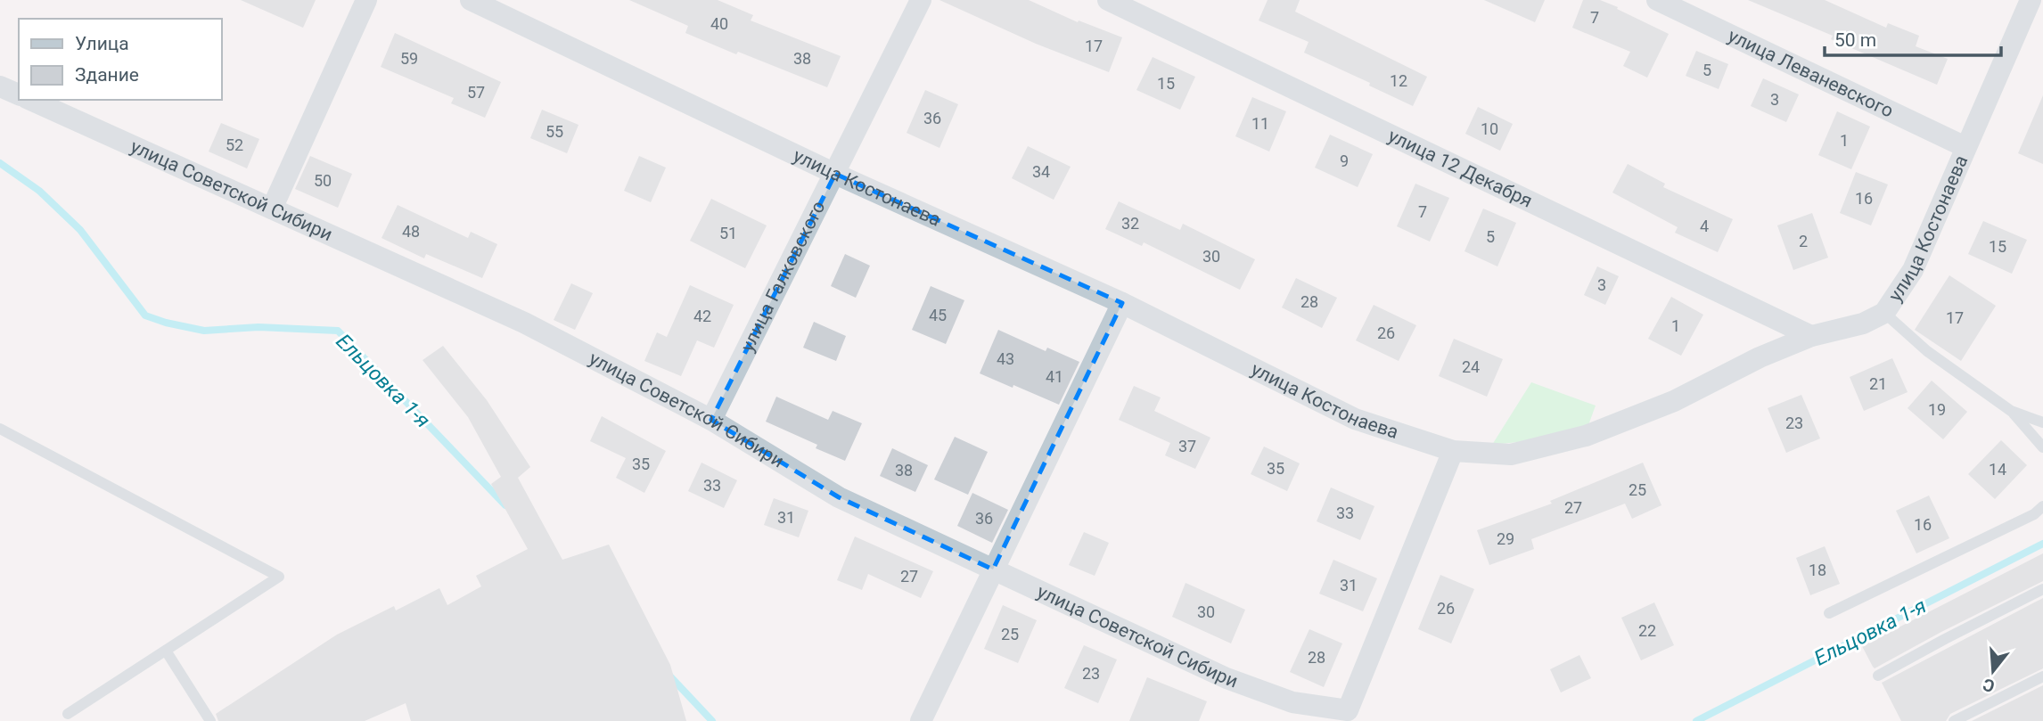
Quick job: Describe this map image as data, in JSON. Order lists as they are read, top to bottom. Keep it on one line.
{"streets":{"street":["улица Леваневского","улица 12 Декабря","улица Костонаева","улица Советской Сибири","улица Галковского"]},"crossings":[["улица Леваневского","улица Костонаева"],["улица 12 Декабря","улица Костонаева"],["улица Костонаева","улица Советской Сибири"],["улица Костонаева","улица Галковского"],["улица Советской Сибири","улица Галковского"]],"water":["Ельцовка 1-я"],"house_numbers":["7","40","17","59","38","5","12","15","57","3","36","11","10","55","1","52","9","34","50","16","7","32","4","48","51","5","2","15","30","3","28","45","42","17","1","26","43","24","41","21","19","23","37","35","35","14","38","33","25","27","33","31","36","16","29","18","27","31","26","30","22","25","28","23"],"legend":["Улица","Здание"],"scale_bar":"50 m","north":"bottom"}
